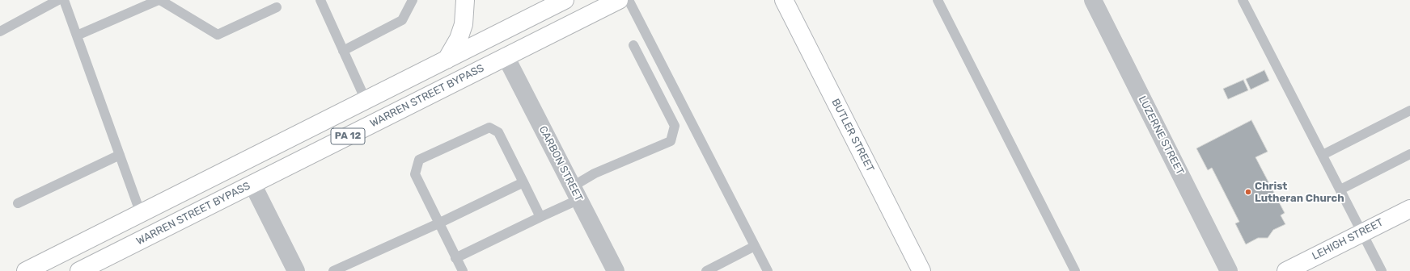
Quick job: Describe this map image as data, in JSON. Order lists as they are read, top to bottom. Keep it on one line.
{"streets":{"main road":["WARREN STREET BYPASS","BUTLER STREET","PA 12","LEHIGH STREET"],"street":["LUZERNE STREET","CARBON STREET"]},"crossings":[["WARREN STREET BYPASS","CARBON STREET"]],"places":["Christ Lutheran Church"]}
